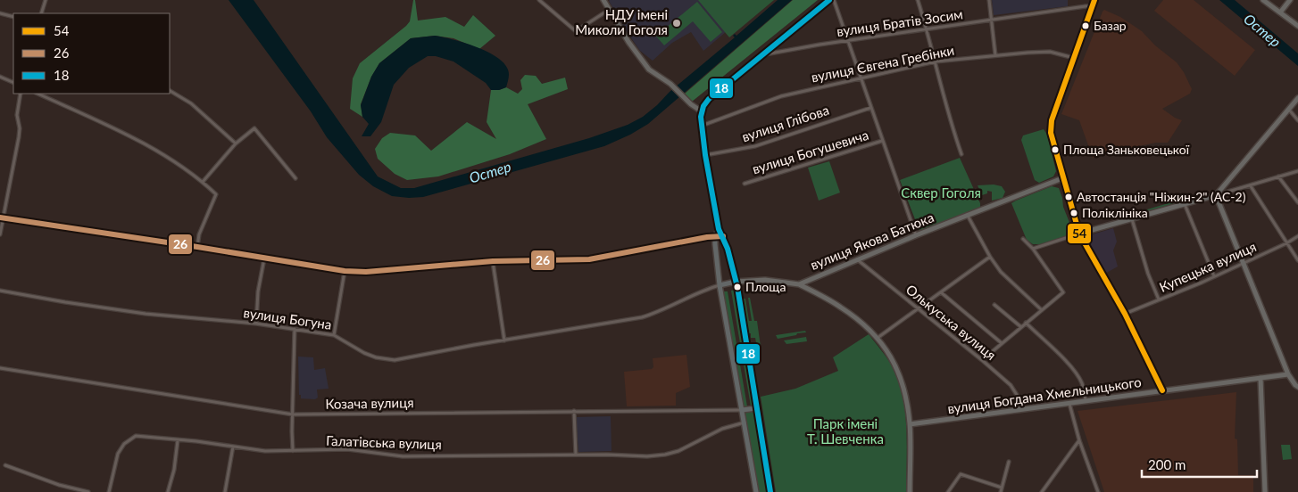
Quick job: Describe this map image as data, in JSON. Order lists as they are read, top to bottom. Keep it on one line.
{"streets":{"street":["вулиця Братів Зосим","вулиця Євгена Гребінки","вулиця Глібова","вулиця Богушевича","вулиця Якова Батюка","Купецька вулиця","вулиця Богуна","Олькуська вулиця","вулиця Богдана Хмельницького","Козача вулиця","Галатівська вулиця"]},"crossings":[["вулиця Якова Батюка","Олькуська вулиця"],["Олькуська вулиця","вулиця Богдана Хмельницького"]],"water":["Остер"],"parks":["Сквер Гоголя","Парк імені Т. Шевченка"],"places":["НДУ імені Миколи Гоголя","Базар","Площа Заньковецької","Автостанція \"Ніжин-2\" (АС-2)","Поліклініка","Площа"],"lines":["transit line 54","transit line 18","transit line 26"],"legend":["54","26","18"],"scale_bar":"200 m"}
